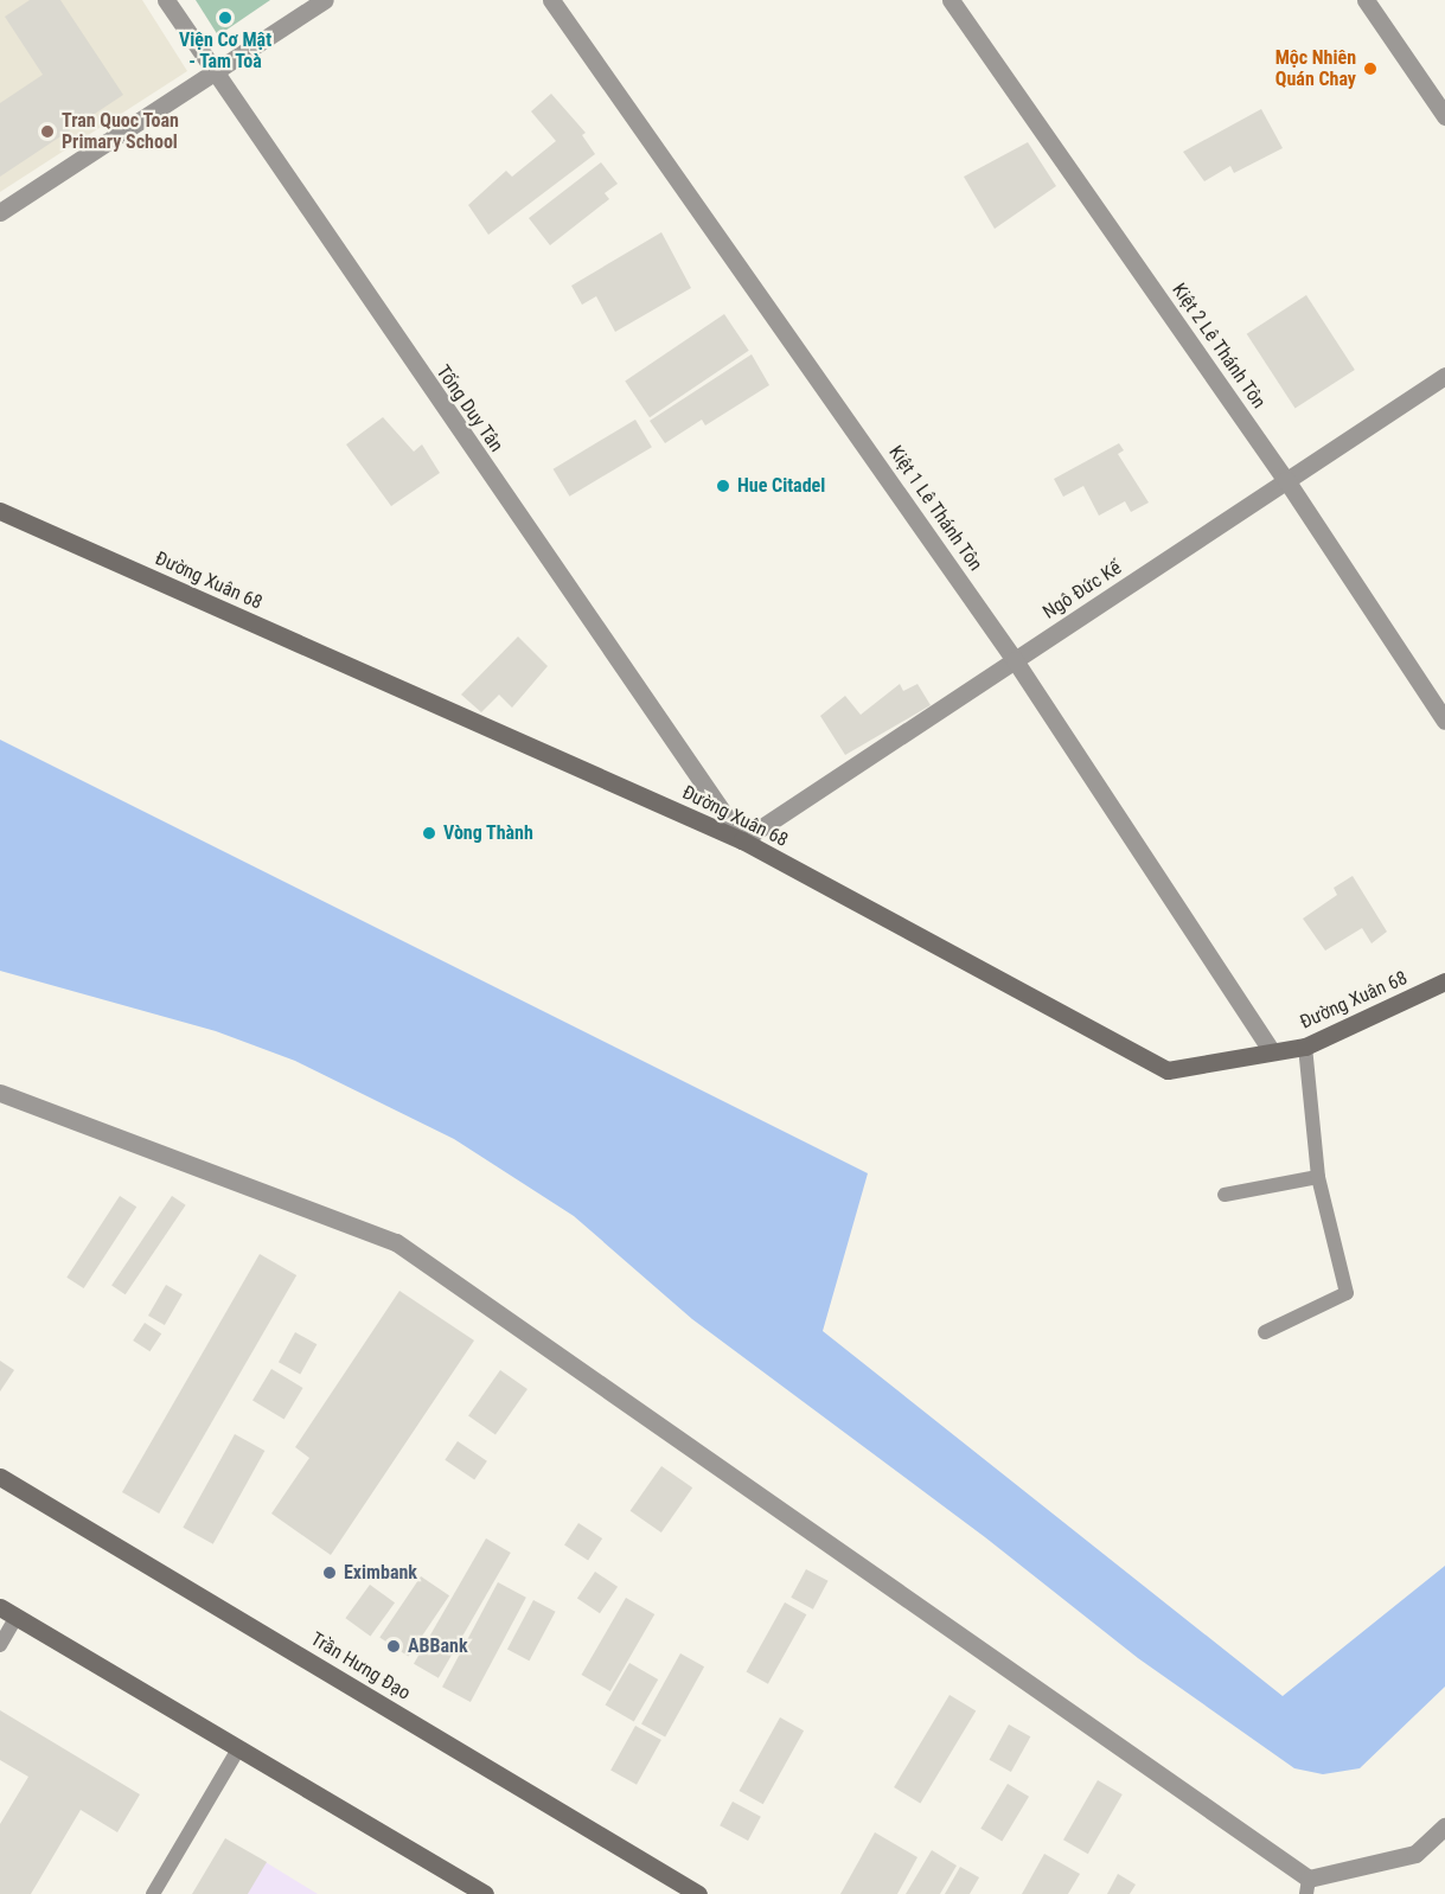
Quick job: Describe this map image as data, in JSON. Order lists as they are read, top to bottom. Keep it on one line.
{"streets":{"street":["Kiệt 2 Lê Thánh Tôn","Tống Duy Tân","Kiệt 1 Lê Thánh Tôn","Đường Xuân 68","Ngô Đức Kế","Trần Hưng Đạo"]},"crossings":[["Kiệt 2 Lê Thánh Tôn","Ngô Đức Kế"],["Tống Duy Tân","Đường Xuân 68"],["Tống Duy Tân","Ngô Đức Kế"],["Kiệt 1 Lê Thánh Tôn","Đường Xuân 68"],["Kiệt 1 Lê Thánh Tôn","Ngô Đức Kế"],["Đường Xuân 68","Ngô Đức Kế"]],"places":["Viện Cơ Mật - Tam Toà","Mộc Nhiên Quán Chay","Tran Quoc Toan Primary School","Hue Citadel","Vòng Thành","Eximbank","ABBank"]}
